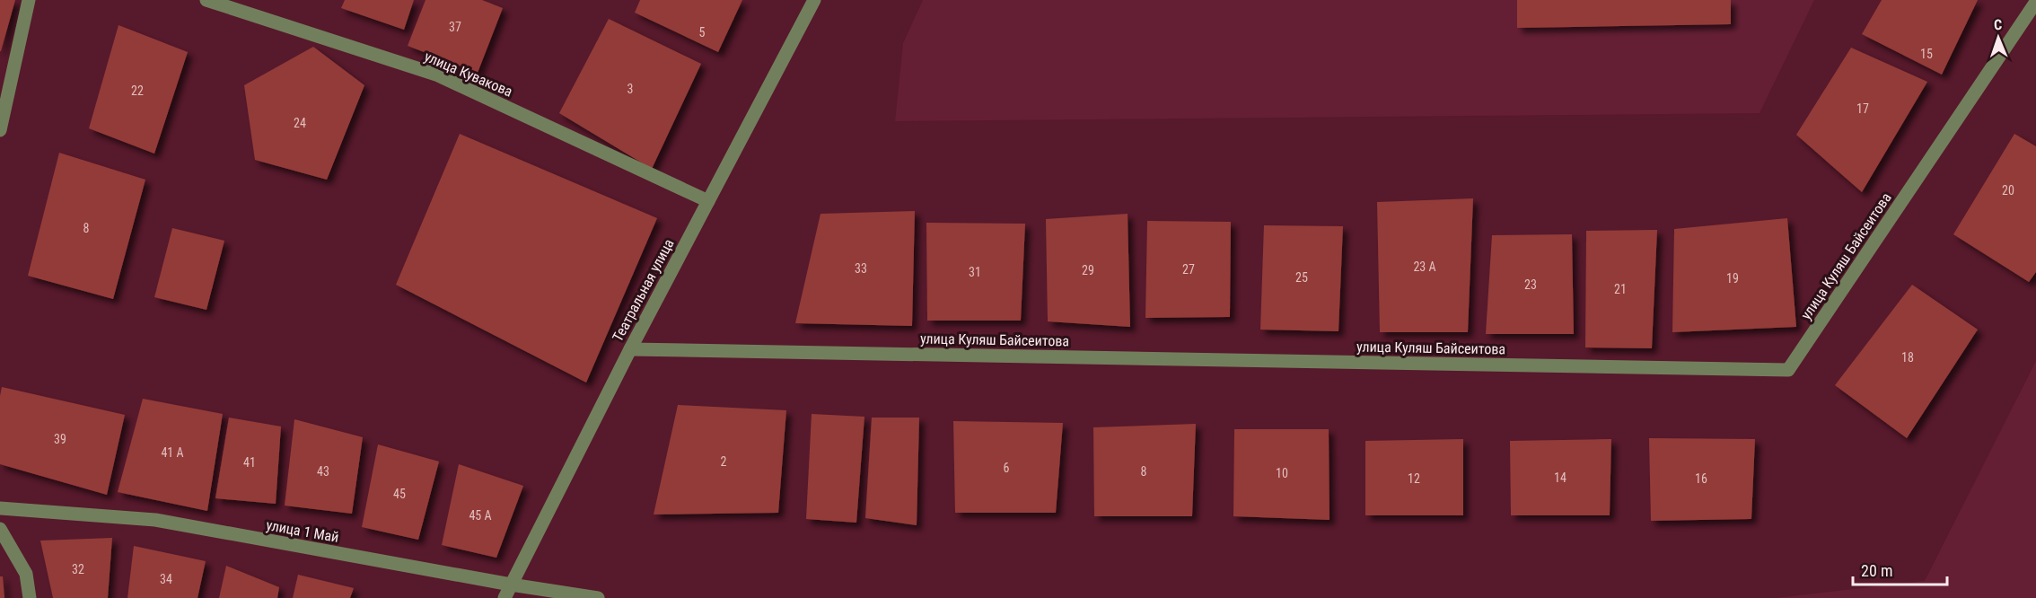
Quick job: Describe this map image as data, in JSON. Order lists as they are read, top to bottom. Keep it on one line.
{"streets":{"street":["улица Кувакова","улица Куляш Байсеитова","Театральная улица","улица 1 Май"]},"crossings":[["улица Кувакова","Театральная улица"],["улица Куляш Байсеитова","Театральная улица"],["Театральная улица","улица 1 Май"]],"house_numbers":["37","5","15","3","22","17","24","20","8","23 А","33","27","29","31","25","19","23","21","18","39","41 А","2","41","6","43","8","10","14","12","16","45","45 А","32","34"],"scale_bar":"20 m","north":"top"}
